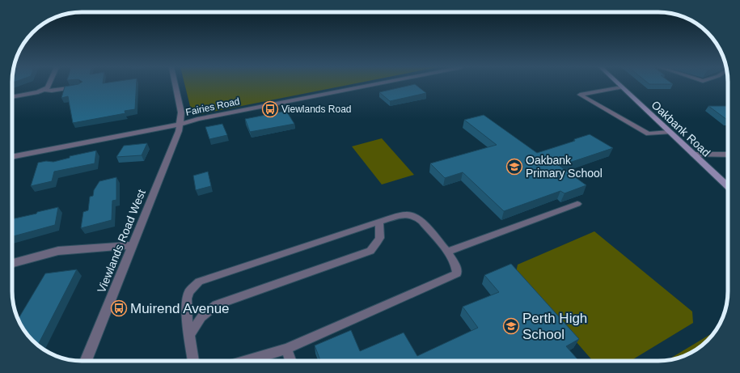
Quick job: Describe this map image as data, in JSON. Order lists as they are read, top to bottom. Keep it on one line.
{"streets":{"street":["Fairies Road","Oakbank Road","Viewlands Road West"]},"crossings":[["Fairies Road","Viewlands Road West"]],"places":{"bus stop":["Viewlands Road","Muirend Avenue"],"school or university":["Oakbank Primary School","Perth High School"]}}
